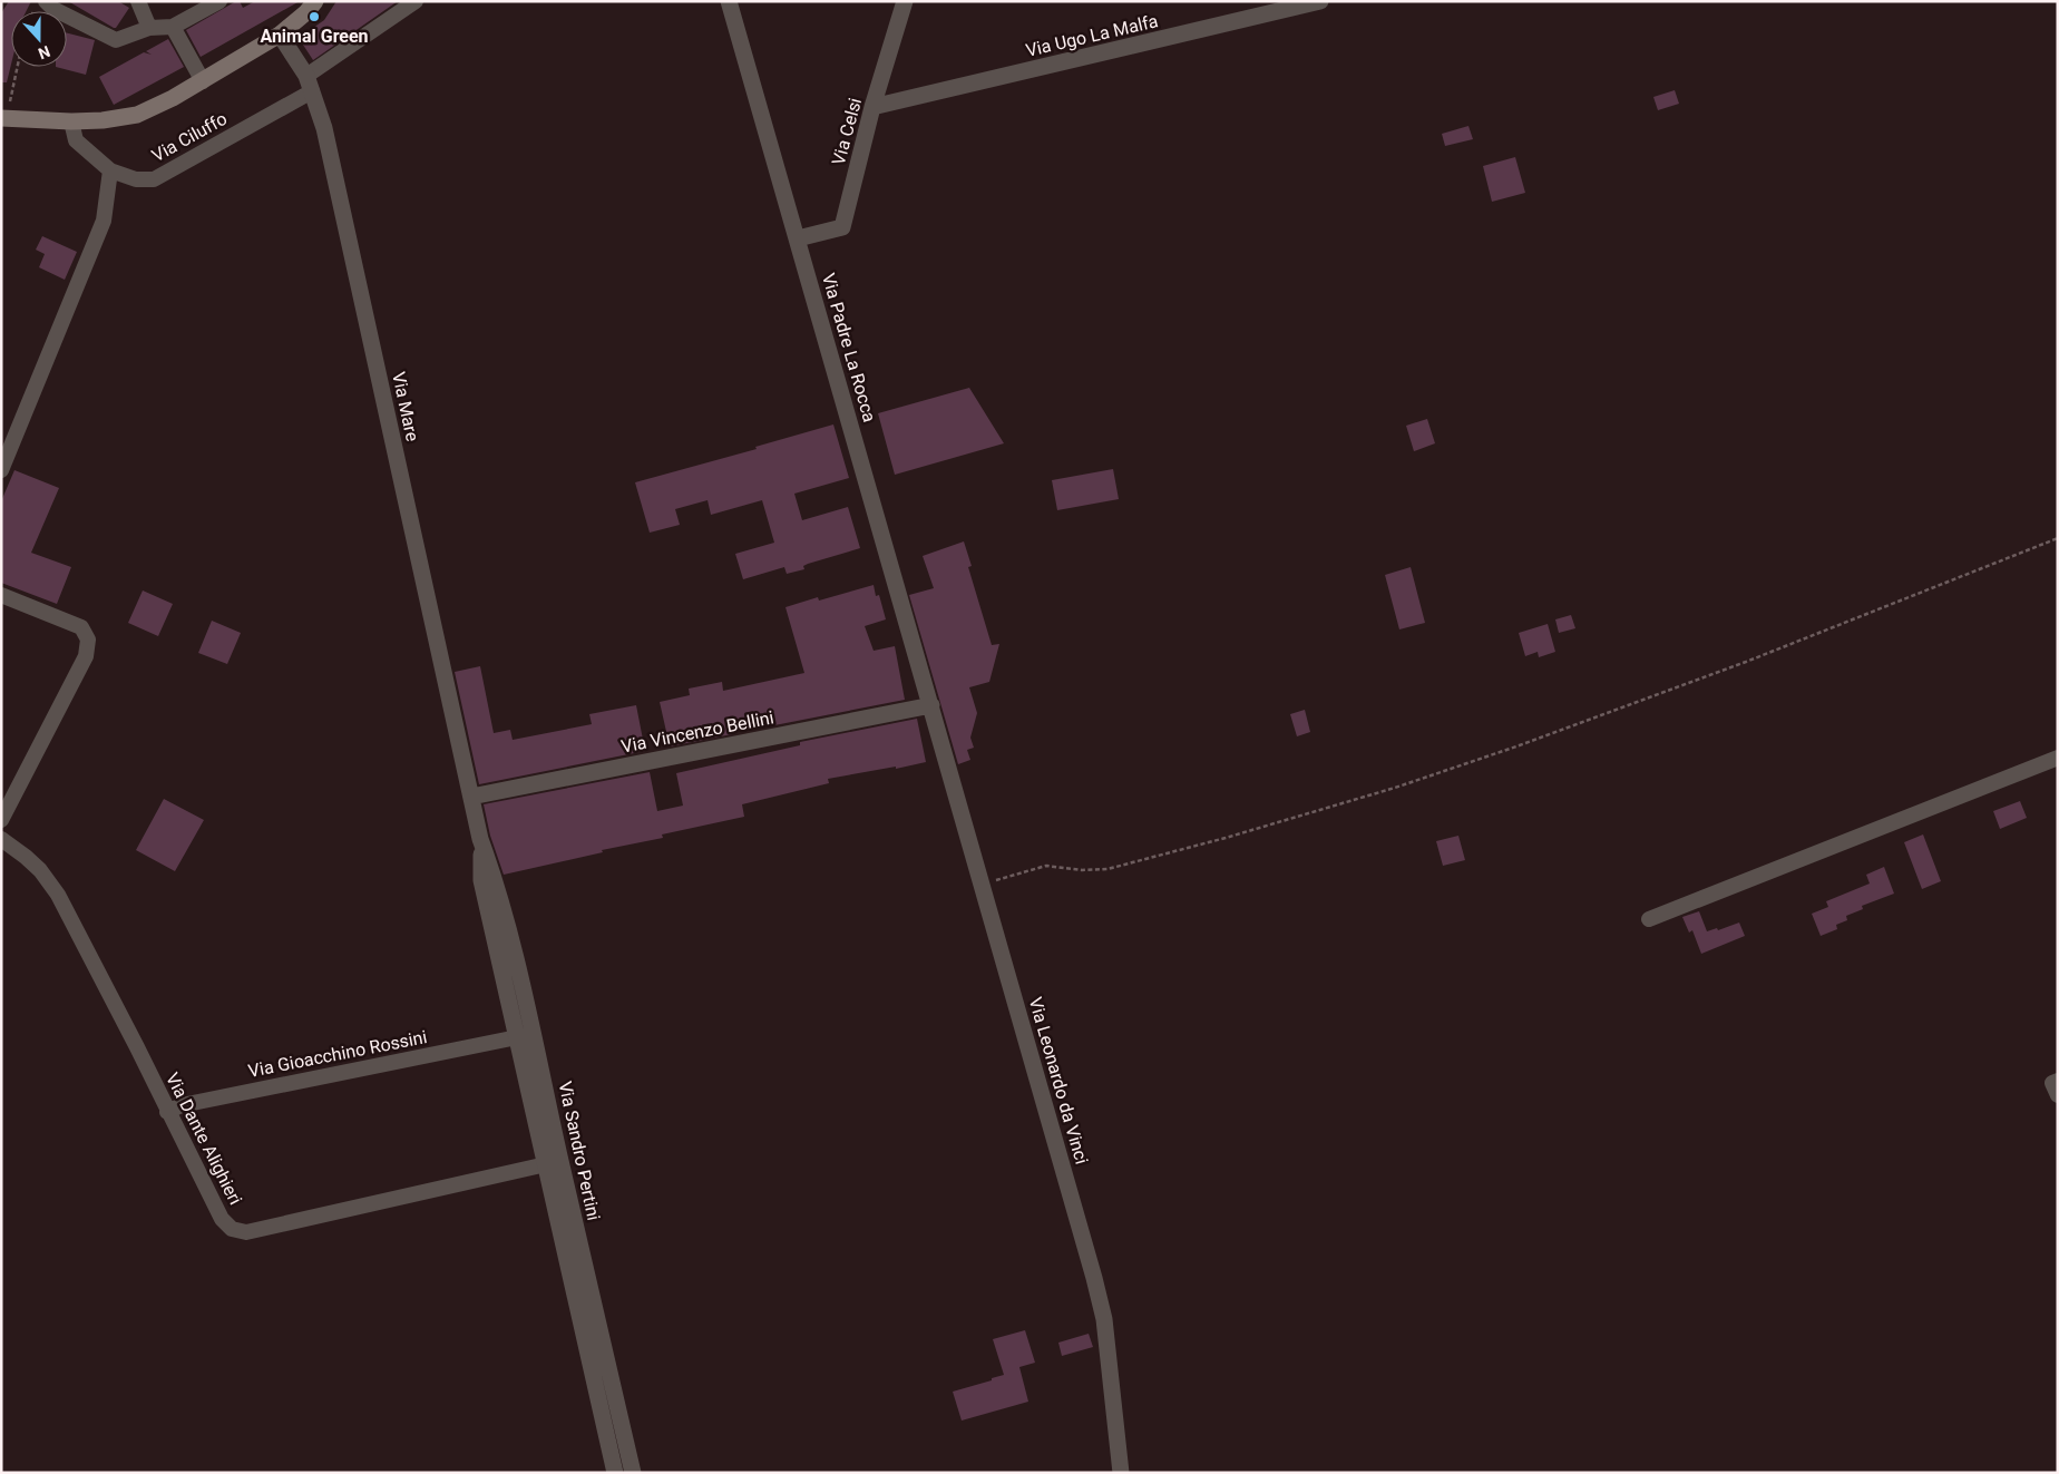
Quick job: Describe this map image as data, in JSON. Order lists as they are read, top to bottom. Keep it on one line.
{"streets":{"street":["Via Ugo La Malfa","Via Celsi","Via Ciluffo","Via Padre La Rocca","Via Mare","Via Vincenzo Bellini","Via Gioacchino Rossini","Via Leonardo da Vinci","Via Dante Alighieri","Via Sandro Pertini"]},"crossings":[["Via Ugo La Malfa","Via Celsi"],["Via Celsi","Via Padre La Rocca"],["Via Ciluffo","Via Mare"],["Via Padre La Rocca","Via Vincenzo Bellini"],["Via Padre La Rocca","Via Leonardo da Vinci"],["Via Mare","Via Vincenzo Bellini"],["Via Mare","Via Sandro Pertini"],["Via Vincenzo Bellini","Via Leonardo da Vinci"],["Via Vincenzo Bellini","Via Sandro Pertini"],["Via Gioacchino Rossini","Via Dante Alighieri"],["Via Gioacchino Rossini","Via Sandro Pertini"],["Via Dante Alighieri","Via Sandro Pertini"]],"places":["Animal Green"],"north":"bottom"}
